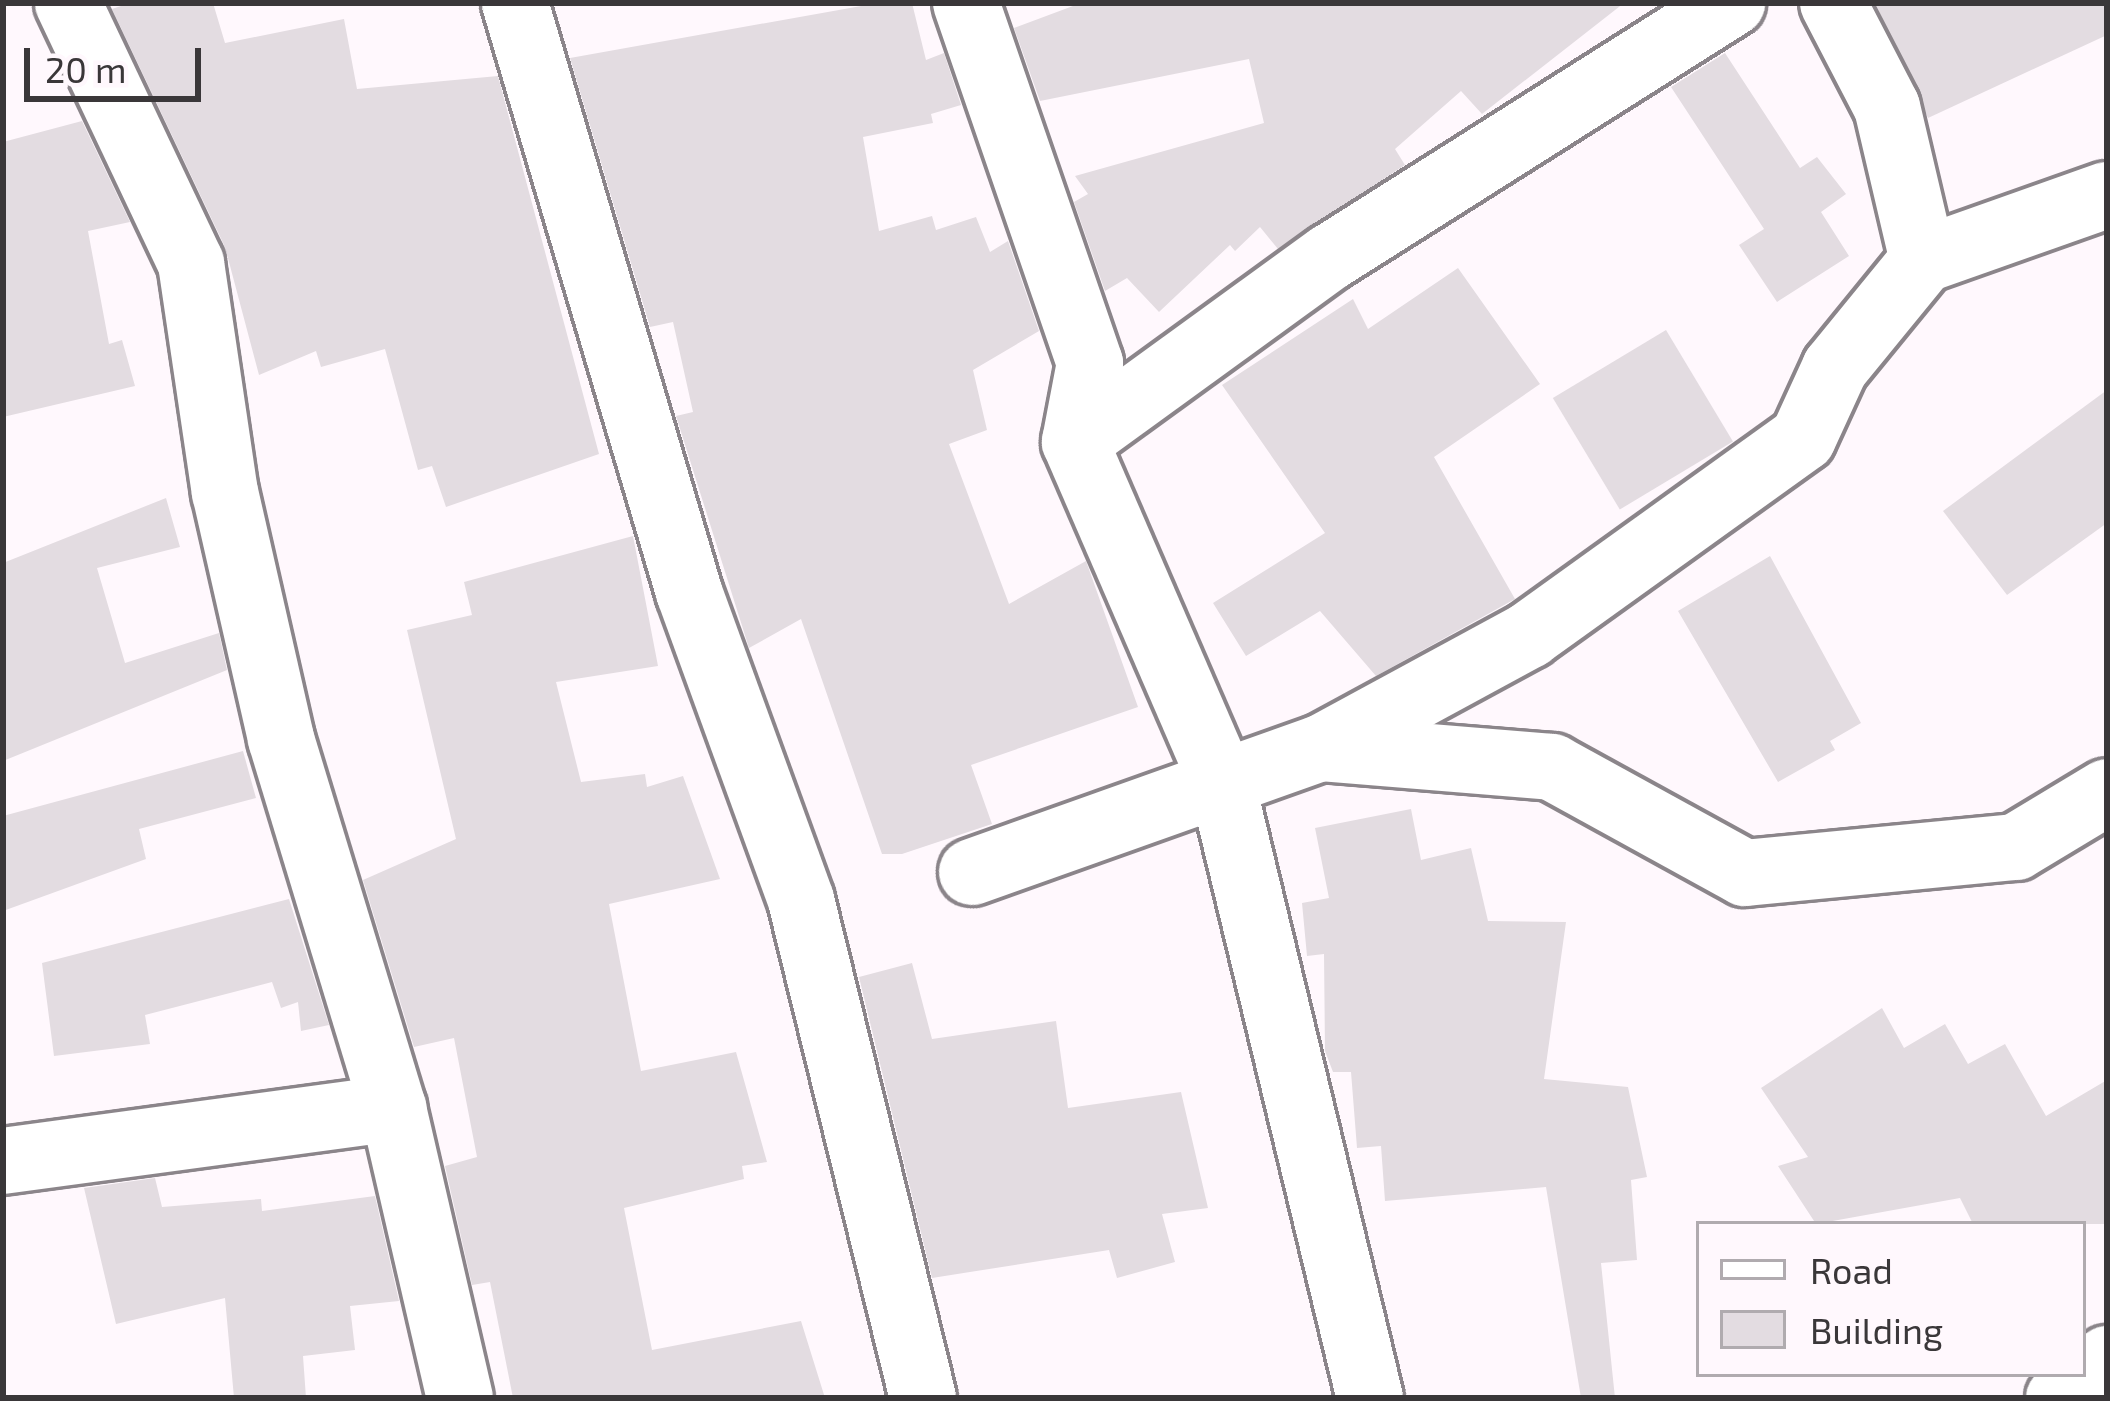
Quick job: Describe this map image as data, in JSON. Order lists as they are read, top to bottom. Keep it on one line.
{"legend":["Road","Building"],"scale_bar":"20 m"}
